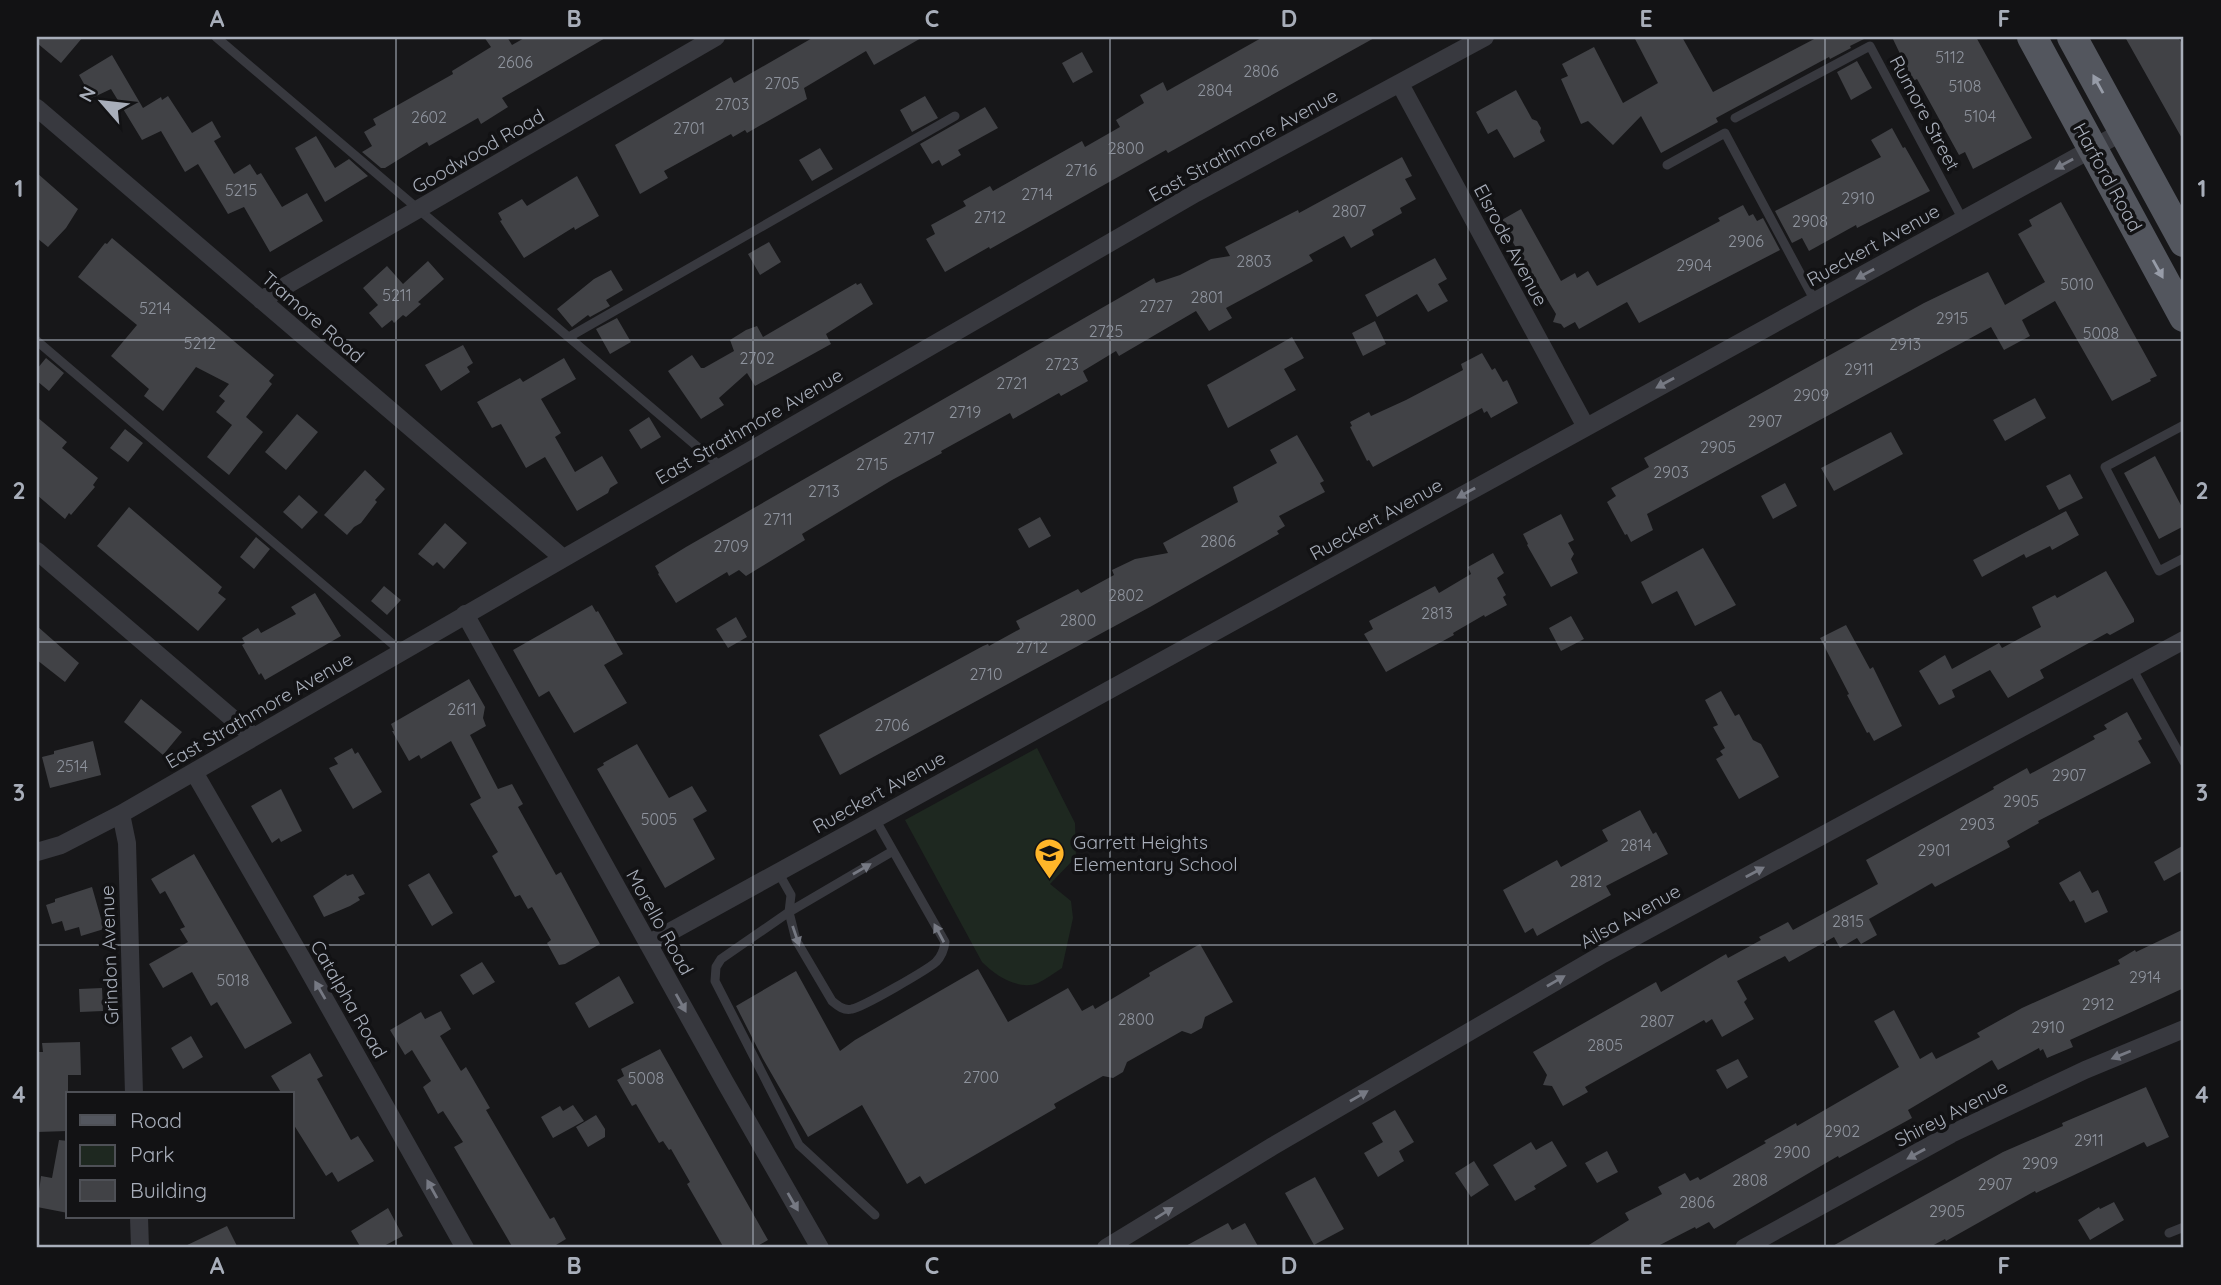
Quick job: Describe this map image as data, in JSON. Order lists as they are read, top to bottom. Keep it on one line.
{"streets":{"main road":["Harford Road"],"street":["East Strathmore Avenue","Goodwood Road","Elsrode Avenue","Rueckert Avenue","Tramore Road","Ailsa Avenue","Morello Road","Grindon Avenue","Catalpha Road","Shirey Avenue"],"lane":["Rumore Street"]},"crossings":[["Rumore Street","Rueckert Avenue"],["East Strathmore Avenue","Elsrode Avenue"],["East Strathmore Avenue","Tramore Road"],["East Strathmore Avenue","Morello Road"],["East Strathmore Avenue","Grindon Avenue"],["East Strathmore Avenue","Catalpha Road"],["Goodwood Road","Tramore Road"],["Harford Road","Rueckert Avenue"],["Elsrode Avenue","Rueckert Avenue"],["Rueckert Avenue","Morello Road"]],"one_way":["Rueckert Avenue","Ailsa Avenue","Morello Road","Catalpha Road","Shirey Avenue"],"places":{"school or university":["Garrett Heights Elementary School"]},"house_numbers":["5112","2606","2806","2705","5108","2804","2703","5104","2602","2701","2800","2716","5215","2714","2910","2807","2712","2908","2906","2803","2904","5010","5211","2801","2727","5214","2915","2725","5008","5212","2913","2702","2723","2911","2721","2909","2719","2907","2717","2905","2715","2903","2713","2711","2806","2709","2802","2813","2800","2712","2710","2611","2706","2514","2907","2905","5005","2903","2814","2901","2812","2815","2914","5018","2912","2800","2807","2910","2805","2700","5008","2902","2911","2900","2909","2808","2907","2806","2905"],"legend":["Road","Park","Building"],"north":"top left","grid":{"columns":["A","B","C","D","E","F"],"rows":["1","2","3","4"]}}
